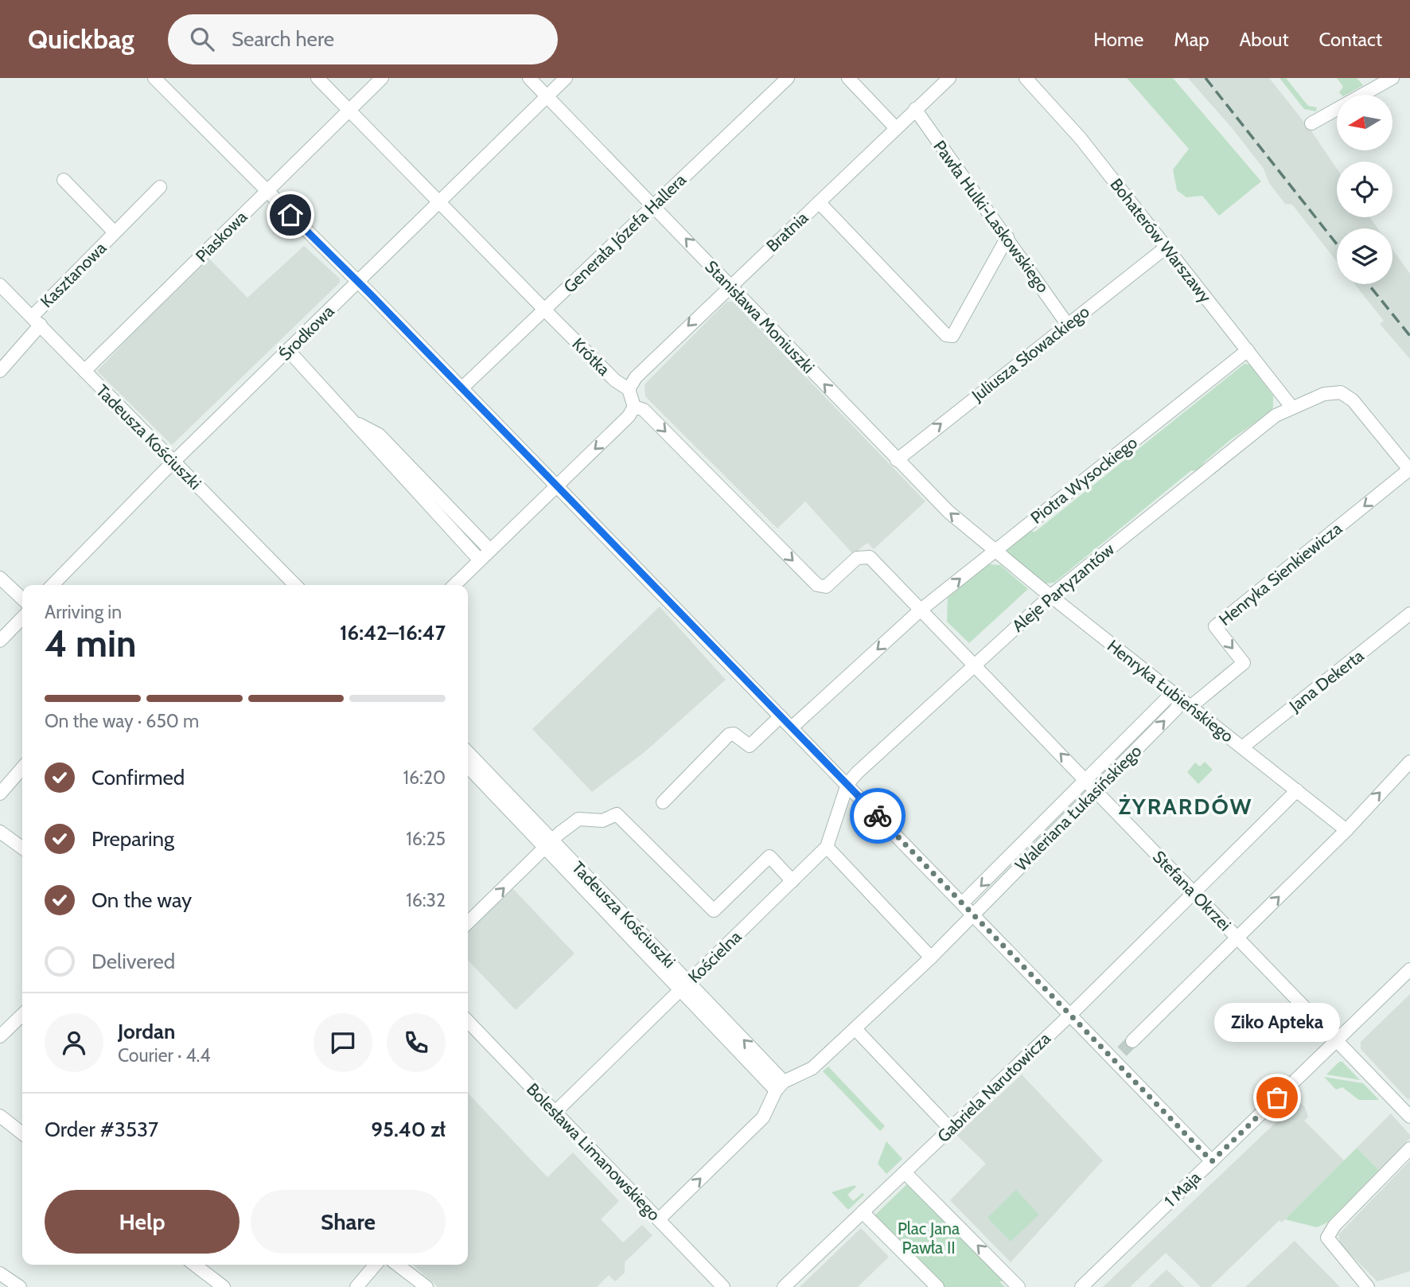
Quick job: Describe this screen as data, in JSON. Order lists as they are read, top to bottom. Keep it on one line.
{"streets":{"street":["Pawła Hulki-Laskowskiego","Bratnia","Generała Józefa Hallera","Piaskowa","Bohaterów Warszawy","Kasztanowa","Stanisława Moniuszki","Środkowa","Juliusza Słowackiego","Krótka","Tadeusza Kościuszki","Piotra Wysockiego","Henryka Sienkiewicza","Aleje Partyzantów","Jana Dekerta","Henryka Łubieńskiego","Waleriana Łukasińskiego","Stefana Okrzei","Kościelna","Gabriela Narutowicza","Bolesława Limanowskiego","1 Maja"]},"crossings":[["Pawła Hulki-Laskowskiego","Bratnia"],["Pawła Hulki-Laskowskiego","Juliusza Słowackiego"],["Bratnia","Stanisława Moniuszki"],["Bratnia","Krótka"],["Generała Józefa Hallera","Stanisława Moniuszki"],["Generała Józefa Hallera","Krótka"],["Piaskowa","Krótka"],["Piaskowa","Tadeusza Kościuszki"],["Bohaterów Warszawy","Juliusza Słowackiego"],["Bohaterów Warszawy","Piotra Wysockiego"],["Bohaterów Warszawy","Aleje Partyzantów"],["Kasztanowa","Tadeusza Kościuszki"],["Stanisława Moniuszki","Środkowa"],["Stanisława Moniuszki","Juliusza Słowackiego"],["Stanisława Moniuszki","Piotra Wysockiego"],["Stanisława Moniuszki","Henryka Łubieńskiego"],["Środkowa","Krótka"],["Środkowa","Tadeusza Kościuszki"],["Tadeusza Kościuszki","Waleriana Łukasińskiego"],["Tadeusza Kościuszki","Kościelna"],["Piotra Wysockiego","Henryka Łubieńskiego"],["Henryka Sienkiewicza","Aleje Partyzantów"],["Henryka Sienkiewicza","Henryka Łubieńskiego"],["Henryka Sienkiewicza","Waleriana Łukasińskiego"],["Aleje Partyzantów","Henryka Łubieńskiego"],["Aleje Partyzantów","Stefana Okrzei"],["Aleje Partyzantów","Kościelna"],["Jana Dekerta","Henryka Łubieńskiego"],["Henryka Łubieńskiego","Waleriana Łukasińskiego"],["Henryka Łubieńskiego","Gabriela Narutowicza"],["Waleriana Łukasińskiego","Stefana Okrzei"],["Stefana Okrzei","Gabriela Narutowicza"],["Stefana Okrzei","1 Maja"],["Kościelna","Bolesława Limanowskiego"]],"one_way":["Stanisława Moniuszki","Juliusza Słowackiego","Henryka Sienkiewicza"],"districts":["ŻYRARDÓW"],"parks":["Plac Jana Pawła II"],"places":["Ziko Apteka"],"north":"left","page":{"header":"Quickbag","search":"Search here","nav":["Home","Map","About","Contact"],"heading":["4 min","Arriving in","16:42–16:47"],"panel":["Jordan","Courier · 4.4","Order #3537","95.40 zł"],"bar":"On the way · 650 m","list":[["Confirmed","16:20"],["Preparing","16:25"],["On the way","16:32"],"Delivered"],"bubble":"Ziko Apteka","buttons":["Help","Share"]}}
